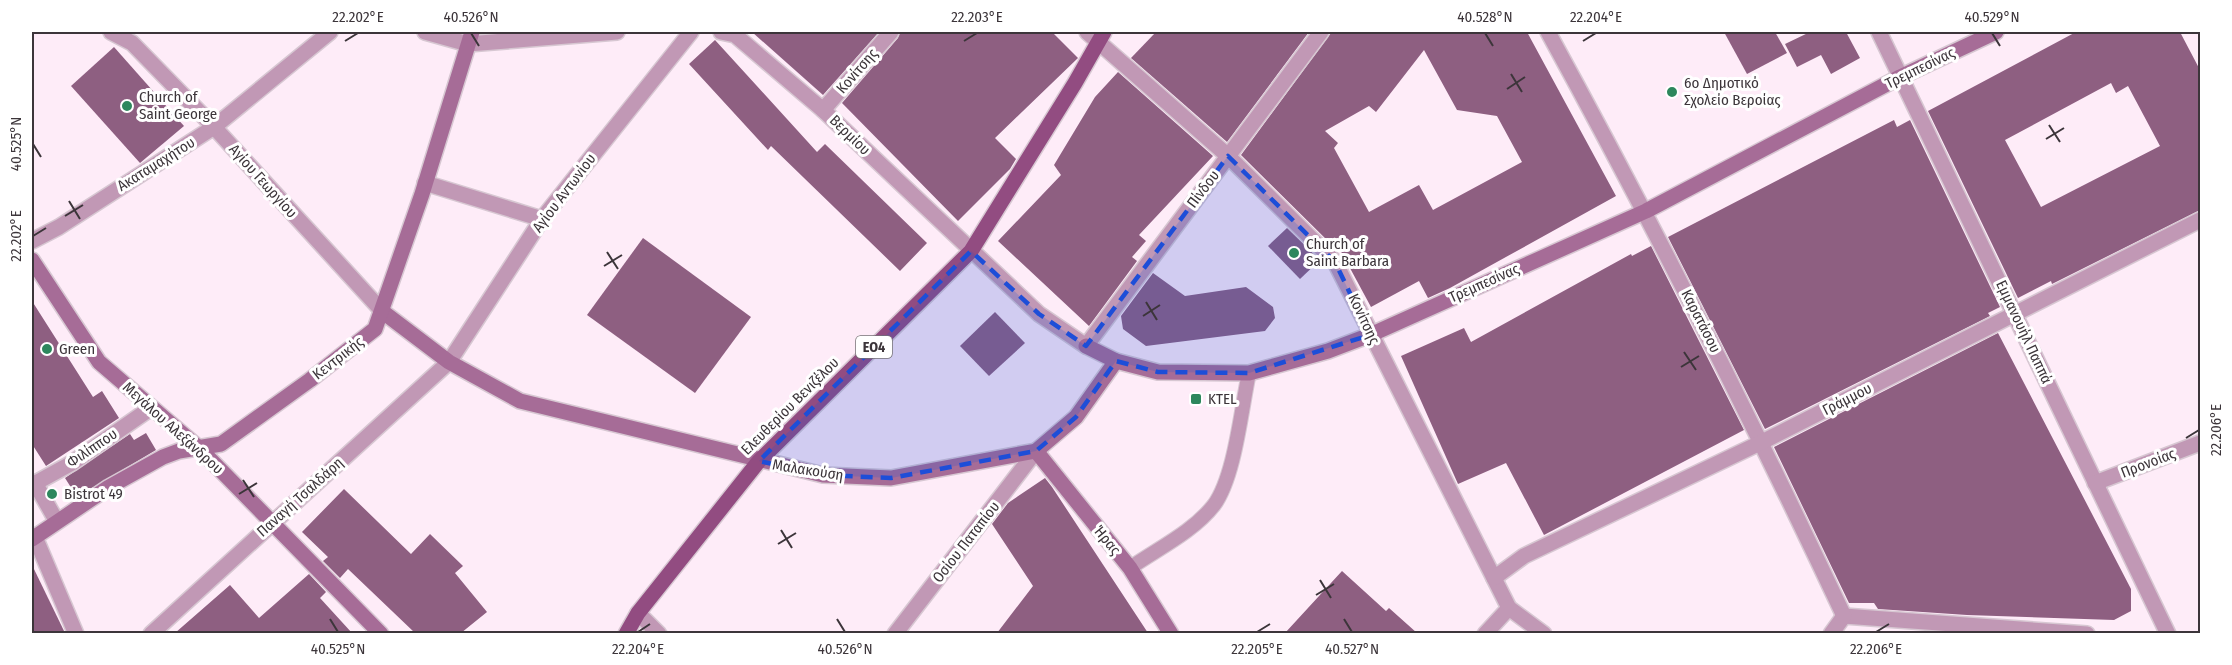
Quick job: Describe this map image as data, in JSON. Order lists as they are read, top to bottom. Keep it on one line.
{"streets":{"main road":["ΕΟ4","Ελευθερίου Βενιζέλου"],"street":["Τρεμπεσίνας","Κονίτσης","Βερμίου","Ακαταμαχήτου","Αγίου Γεωργίου","Πίνδου","Αγίου Αντωνίου","Καρατάσου","Εμμανουήλ Παππά","Κεντρικής","Γράμμου","Μεγάλου Αλεξάνδρου","Φιλίππου","Προνοίας","Μαλακούση","Παναγή Τσαλδάρη","Ήρας","Οσίου Παταπίου"]},"crossings":[["Τρεμπεσίνας","Κονίτσης"],["Τρεμπεσίνας","Βερμίου"],["Τρεμπεσίνας","Πίνδου"],["Τρεμπεσίνας","Καρατάσου"],["Τρεμπεσίνας","Εμμανουήλ Παππά"],["Τρεμπεσίνας","Ελευθερίου Βενιζέλου"],["Τρεμπεσίνας","Μαλακούση"],["Κονίτσης","Βερμίου"],["Κονίτσης","Πίνδου"],["Κονίτσης","Γράμμου"],["Κονίτσης","Ελευθερίου Βενιζέλου"],["Βερμίου","Ελευθερίου Βενιζέλου"],["Ακαταμαχήτου","Αγίου Γεωργίου"],["Αγίου Γεωργίου","Κεντρικής"],["Αγίου Γεωργίου","Μαλακούση"],["Αγίου Αντωνίου","Μαλακούση"],["Αγίου Αντωνίου","Παναγή Τσαλδάρη"],["Καρατάσου","Γράμμου"],["Εμμανουήλ Παππά","Γράμμου"],["Εμμανουήλ Παππά","Προνοίας"],["Κεντρικής","Μεγάλου Αλεξάνδρου"],["Κεντρικής","Μαλακούση"],["Ελευθερίου Βενιζέλου","Μαλακούση"],["Μεγάλου Αλεξάνδρου","Φιλίππου"],["Μεγάλου Αλεξάνδρου","Παναγή Τσαλδάρη"],["Μαλακούση","Παναγή Τσαλδάρη"],["Μαλακούση","Ήρας"],["Μαλακούση","Οσίου Παταπίου"],["Ήρας","Οσίου Παταπίου"]],"places":{"other":["6ο Δημοτικό Σχολείο Βεροίας","Church of Saint George","Church of Saint Barbara","Green","Bistrot 49"],"transit":["KTEL"]},"coordinates":["22.202°E","40.526°N","22.203°E","40.528°N","22.204°E","40.529°N","40.525°N","22.206°E","22.205°E","40.527°N"]}
